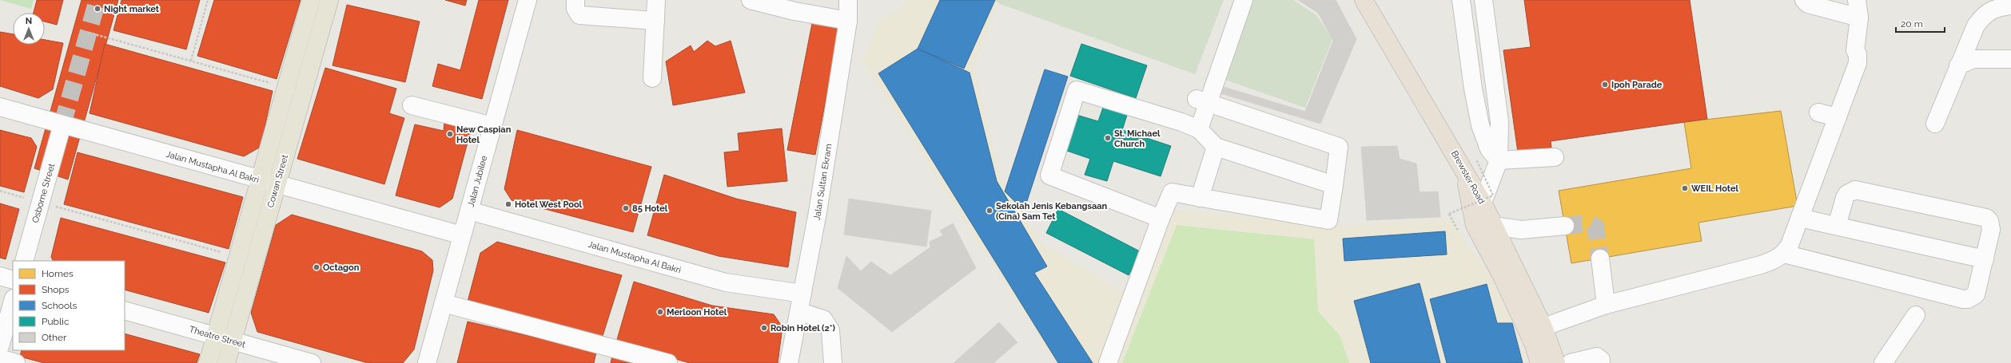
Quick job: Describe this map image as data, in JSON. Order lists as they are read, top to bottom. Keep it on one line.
{"streets":{"highway":["Brewster Road"],"main road":["Cowan Street"],"street":["Jalan Mustapha Al Bakri","Jalan Jubilee","Jalan Sultan Ekram","Osborne Street","Theatre Street"]},"crossings":[["Jalan Mustapha Al Bakri","Cowan Street"],["Jalan Mustapha Al Bakri","Jalan Jubilee"],["Jalan Mustapha Al Bakri","Jalan Sultan Ekram"],["Jalan Mustapha Al Bakri","Osborne Street"],["Cowan Street","Theatre Street"]],"places":["Night market","Ipoh Parade","New Caspian Hotel","St. Michael Church","WEIL Hotel","Hotel West Pool","85 Hotel","Sekolah Jenis Kebangsaan (Cina) Sam Tet","Octagon","Merloon Hotel","Robin Hotel (2*)"],"legend":["Homes","Shops","Schools","Public","Other"],"scale_bar":"20 m","north":"top"}
